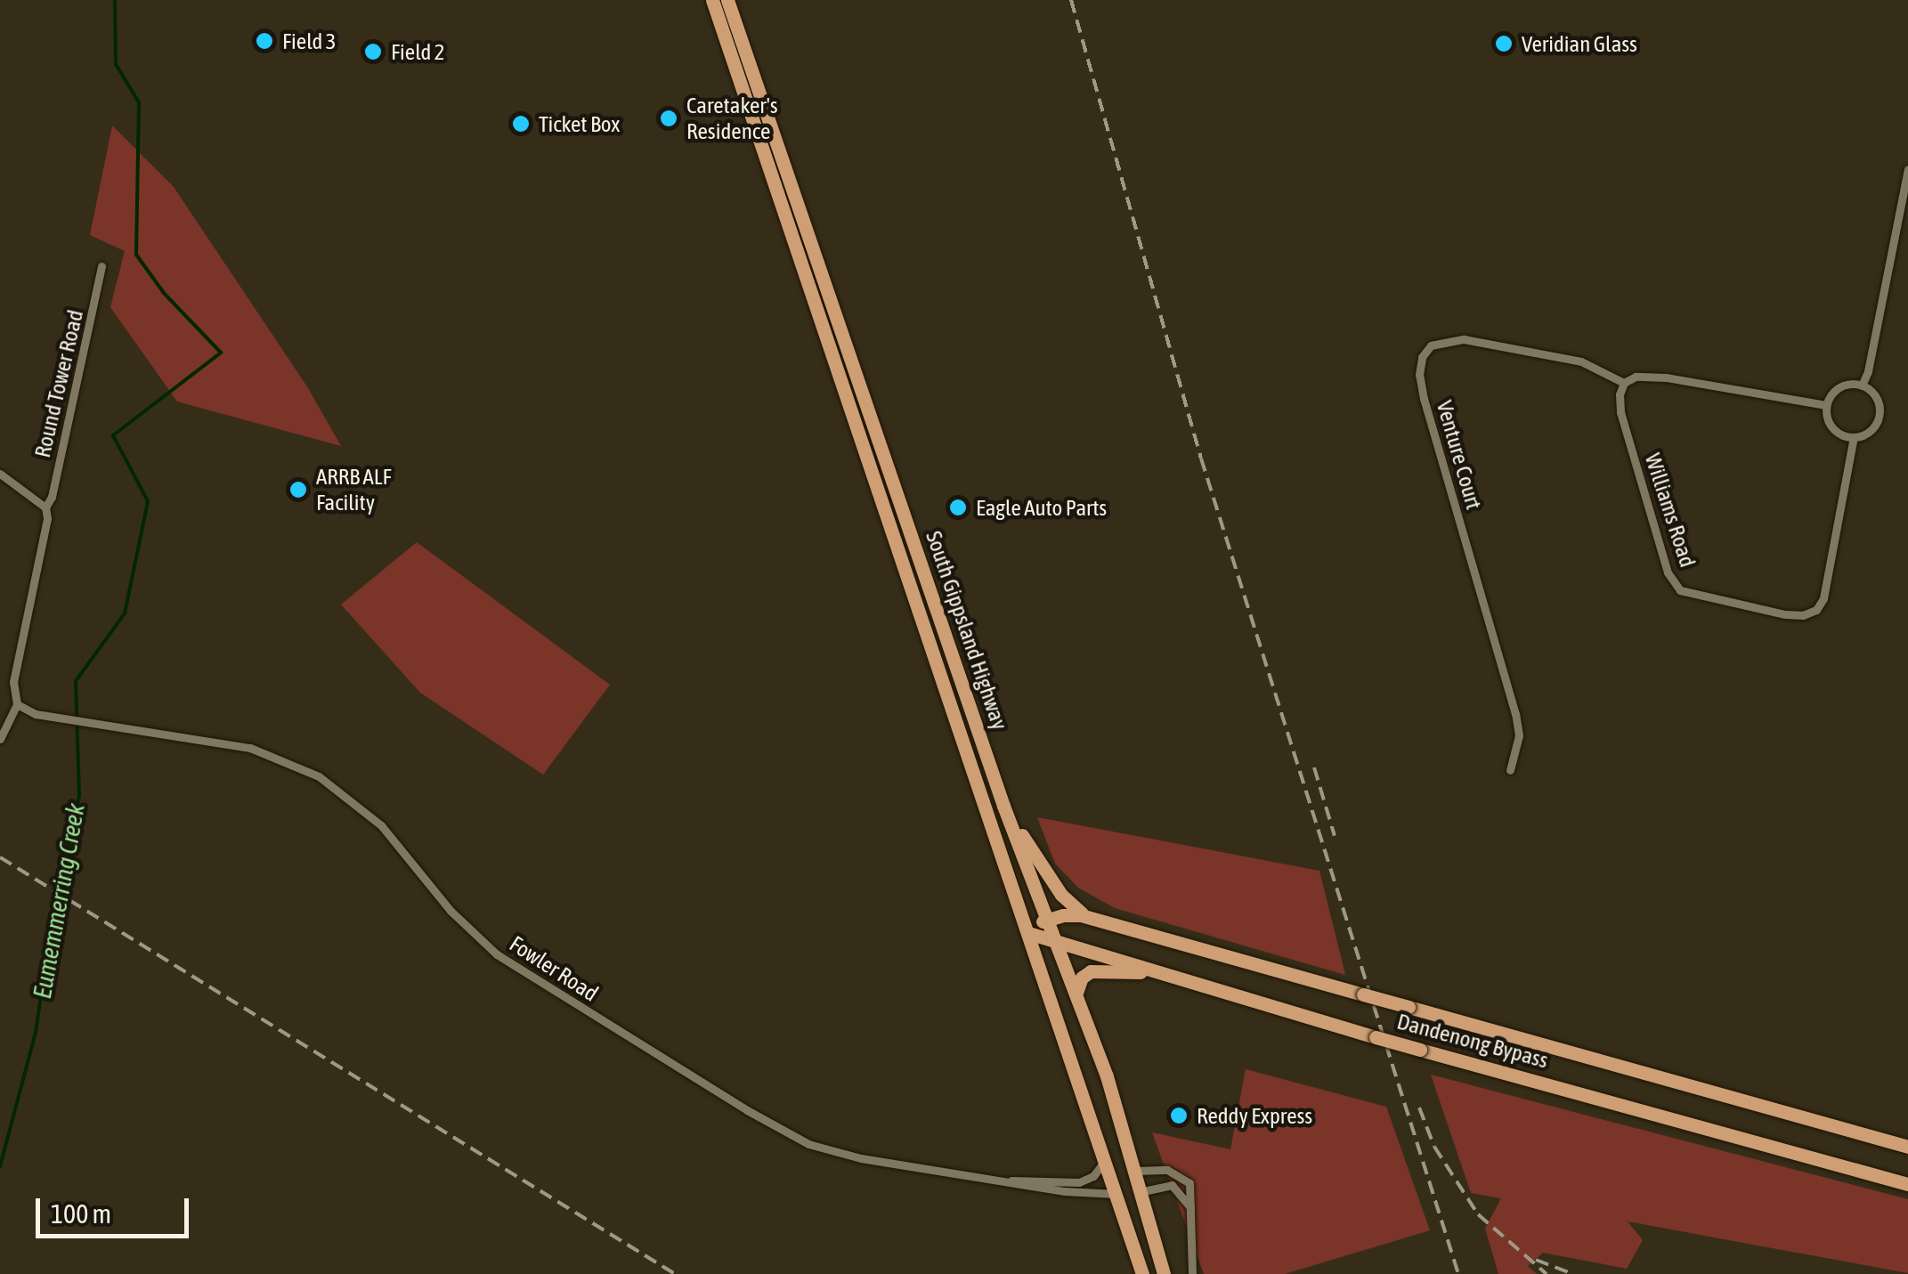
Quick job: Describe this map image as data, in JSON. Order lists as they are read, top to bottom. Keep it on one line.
{"streets":{"highway":["South Gippsland Highway","Dandenong Bypass"],"street":["Round Tower Road","Venture Court","Williams Road","Fowler Road"]},"crossings":[["Round Tower Road","Fowler Road"],["Venture Court","Williams Road"],["South Gippsland Highway","Fowler Road"],["South Gippsland Highway","Dandenong Bypass"]],"water":["Eumemmerring Creek"],"places":["Field 3","Veridian Glass","Field 2","Caretaker's Residence","Ticket Box","ARRB ALF Facility","Eagle Auto Parts","Reddy Express"],"scale_bar":"100 m"}
